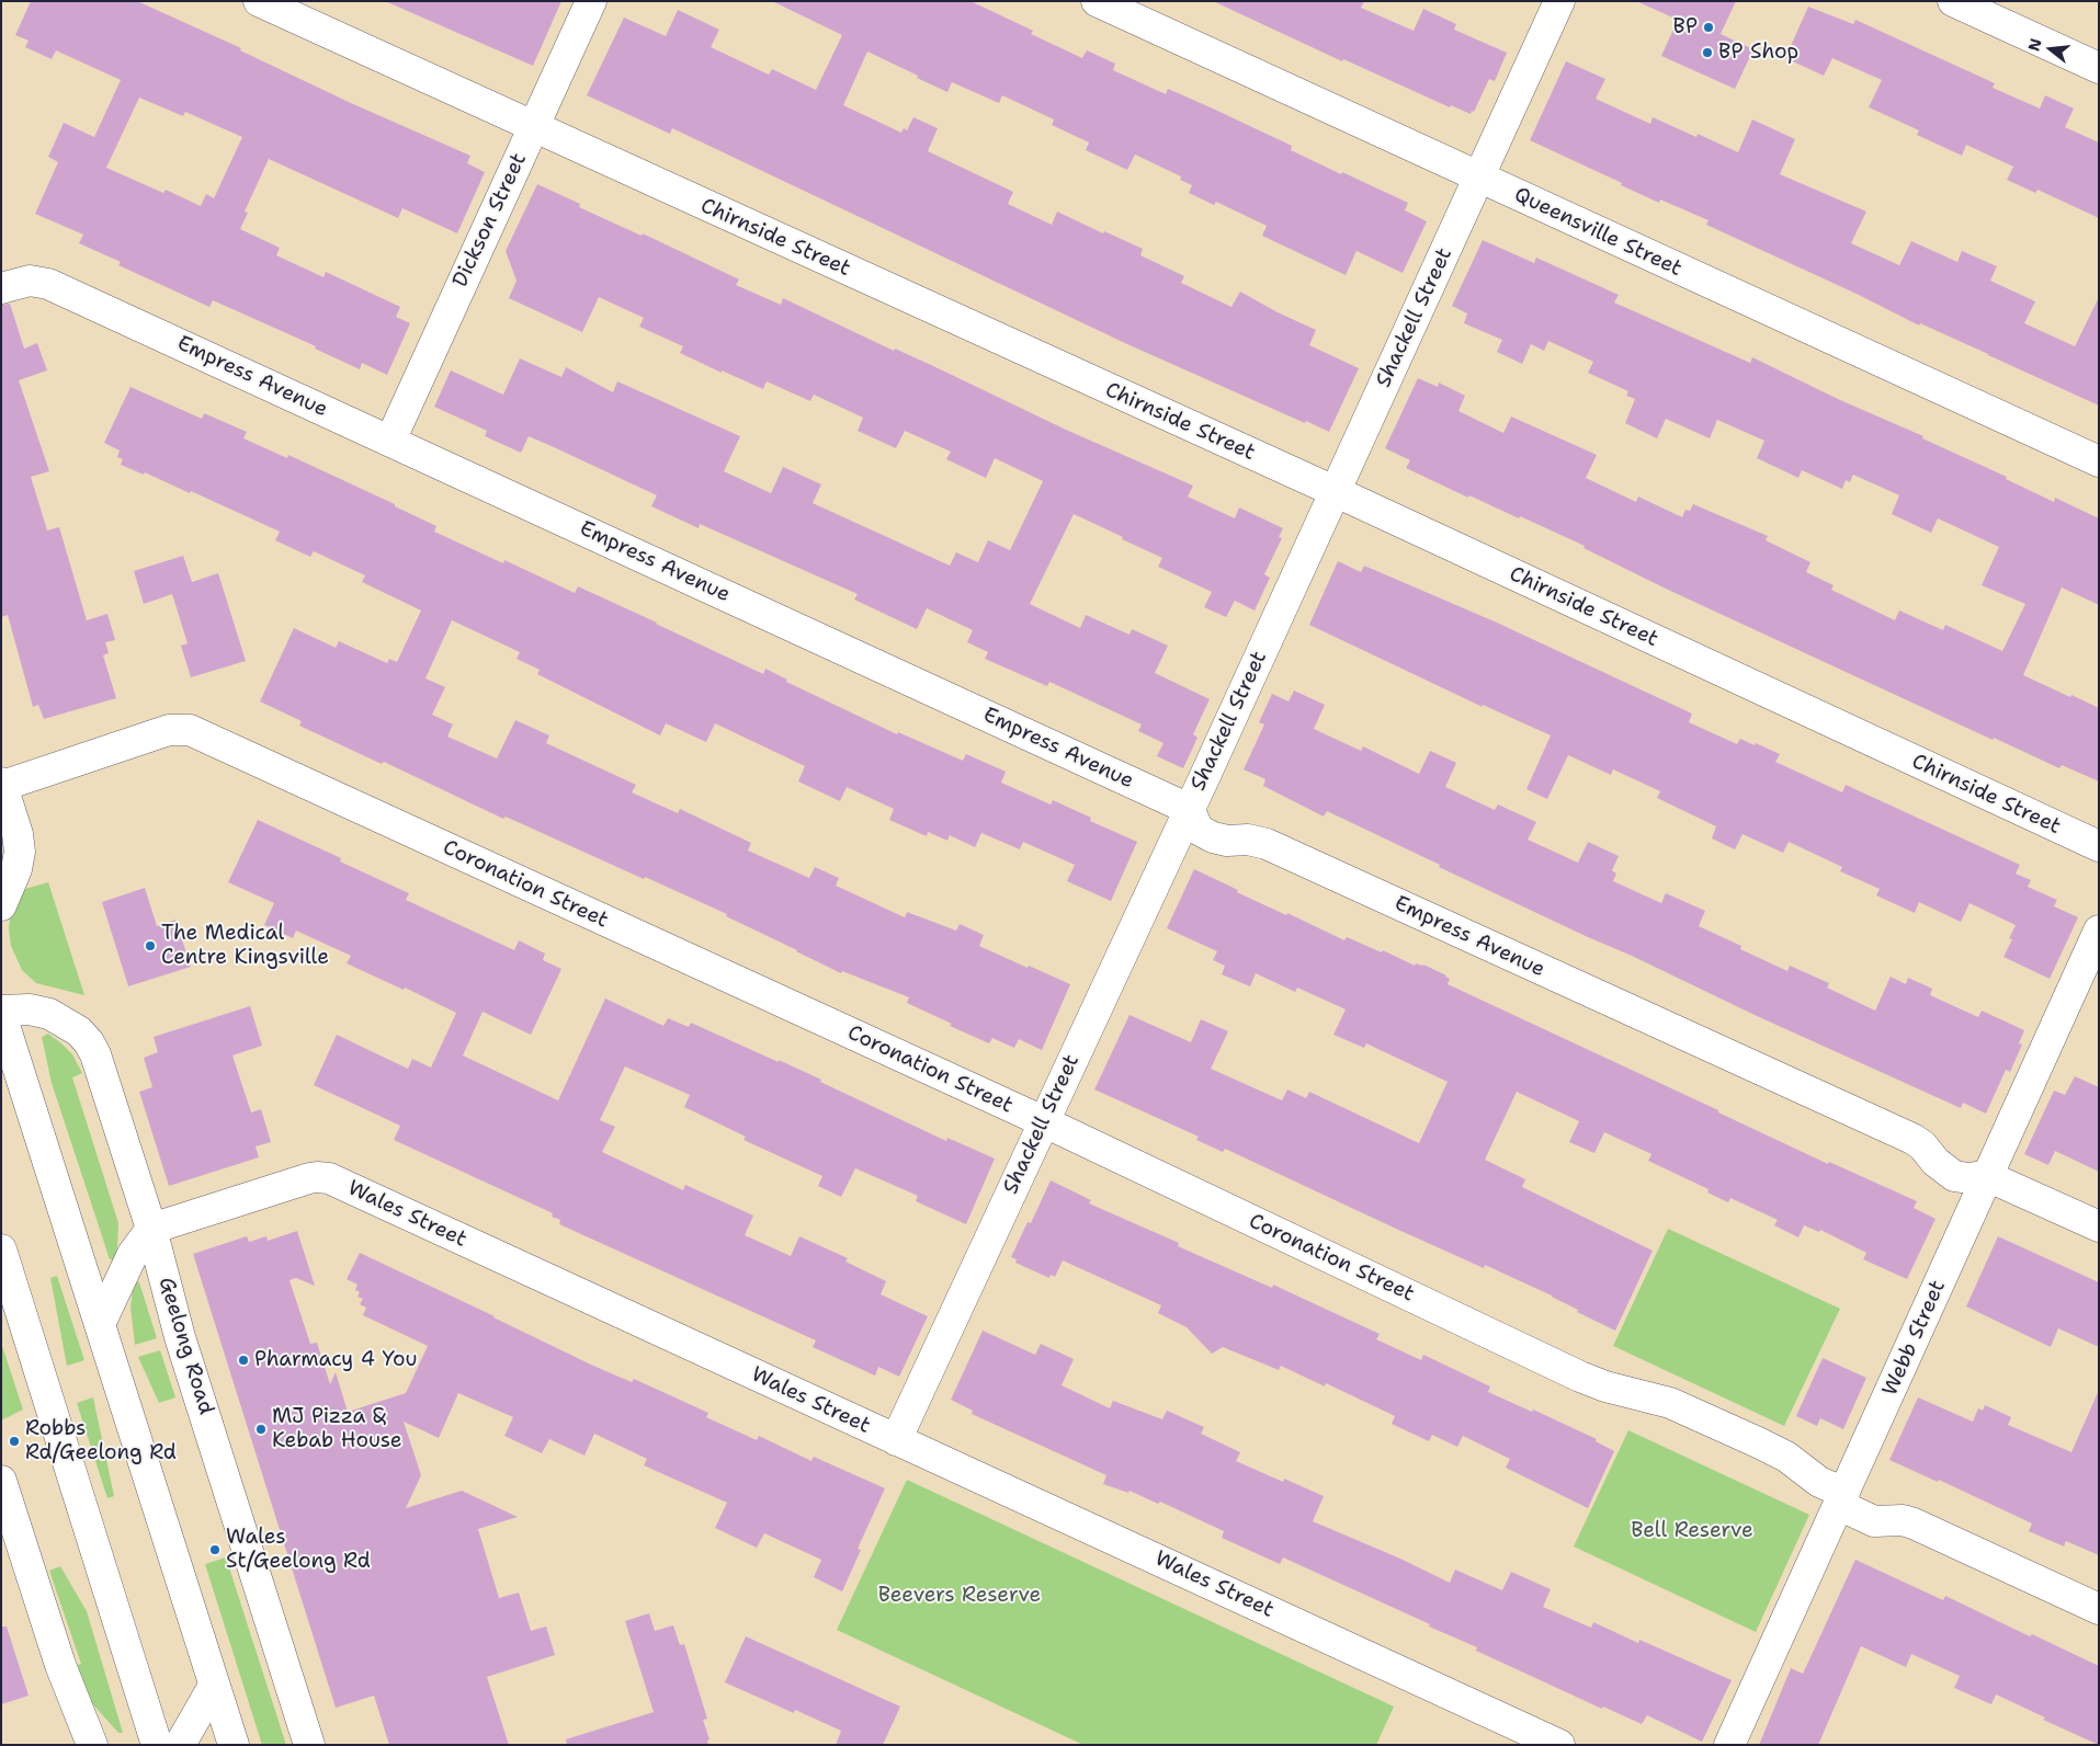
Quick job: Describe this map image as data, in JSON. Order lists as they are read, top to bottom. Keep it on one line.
{"streets":{"main road":["Dickson Street","Queensville Street","Chirnside Street","Shackell Street","Empress Avenue","Coronation Street","Wales Street","Webb Street","Geelong Road"]},"crossings":[["Dickson Street","Chirnside Street"],["Dickson Street","Empress Avenue"],["Queensville Street","Shackell Street"],["Chirnside Street","Shackell Street"],["Shackell Street","Empress Avenue"],["Shackell Street","Coronation Street"],["Shackell Street","Wales Street"],["Empress Avenue","Webb Street"],["Coronation Street","Webb Street"],["Wales Street","Geelong Road"]],"parks":["Bell Reserve","Beevers Reserve"],"places":["BP","BP Shop","The Medical Centre Kingsville","Pharmacy 4 You","MJ Pizza & Kebab House","Robbs Rd/Geelong Rd","Wales St/Geelong Rd"],"north":"left"}
